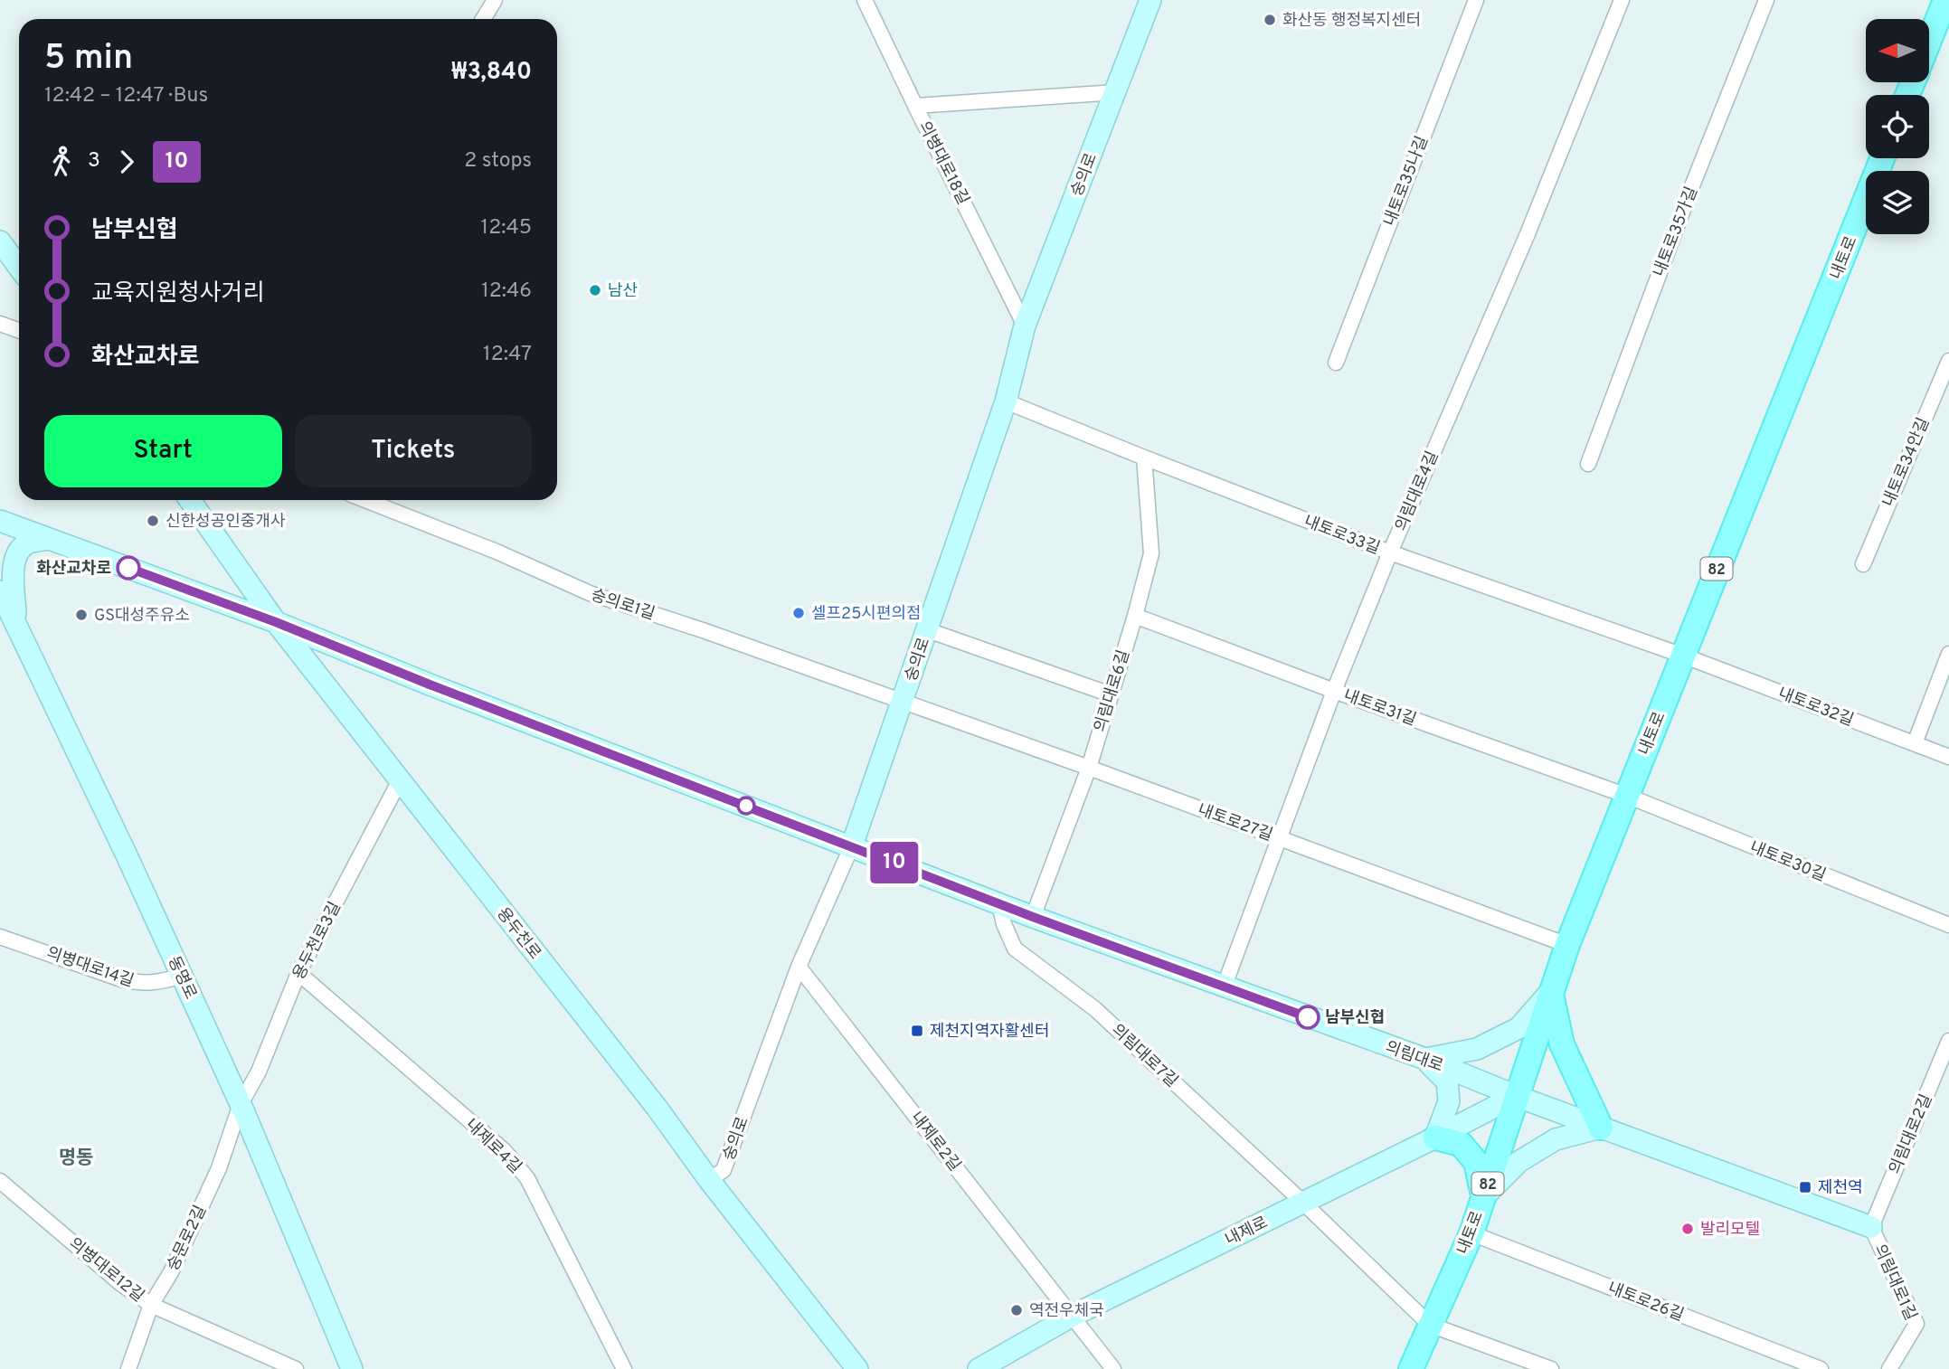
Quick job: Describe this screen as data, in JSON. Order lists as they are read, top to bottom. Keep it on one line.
{"streets":{"main road":["내토로","82"],"street":["의병대로18길","숭의로","내토로35나길","내토로35가길","내토로34안길","의림대로4길","내토로33길","숭의로1길","의림대로6길","내토로32길","내토로31길","내토로27길","내토로30길","용두천로","용두천로3길","의병대로14길","동명로","의림대로7길","의림대로","의림대로2길","내제로2길","내제로4길","내제로","숭문로2길","의병대로12길","의림대로1길","내토로26길"]},"crossings":[["의병대로18길","숭의로"],["숭의로","내토로33길"],["숭의로","숭의로1길"],["숭의로","내토로27길"],["숭의로","용두천로"],["숭의로","의림대로"],["숭의로","내제로2길"],["내토로","내토로33길"],["내토로","내토로32길"],["내토로","내토로31길"],["내토로","내토로27길"],["내토로","내토로30길"],["내토로","의림대로"],["내토로","내제로"],["내토로","내토로26길"],["의림대로4길","내토로33길"],["의림대로4길","내토로31길"],["의림대로4길","내토로27길"],["의림대로4길","의림대로"],["내토로33길","의림대로6길"],["내토로33길","내토로32길"],["숭의로1길","내토로27길"],["의림대로6길","내토로31길"],["의림대로6길","내토로27길"],["의림대로6길","의림대로"],["내토로31길","내토로30길"],["용두천로","용두천로3길"],["용두천로","의림대로"],["용두천로3길","동명로"],["용두천로3길","내제로4길"],["용두천로3길","숭문로2길"],["의병대로14길","동명로"],["동명로","숭문로2길"],["의림대로7길","의림대로"],["의림대로7길","내제로"],["의림대로","의림대로2길"],["의림대로","내제로"],["의림대로","의림대로1길"],["의림대로2길","의림대로1길"],["내제로2길","내제로"],["숭문로2길","의병대로12길"]],"districts":["명동"],"places":{"other":["화산동 행정복지센터","남산","신한성공인중개사","화산교차로","셀프25시편의점","GS대성주유소","남부신협","발리모텔","역전우체국"],"transit":["제천지역자활센터","제천역"]},"lines":["bus line 10"],"north":"left","page":{"on_map":"10","heading":["5 min","12:42 – 12:47 · Bus","₩3,840"],"legs":["3","10","2 stops"],"list":[{"name":"남부신협","value":"12:45"},{"name":"교육지원청사거리","value":"12:46"},{"name":"화산교차로","value":"12:47"}],"buttons":["Start","Tickets"]}}
